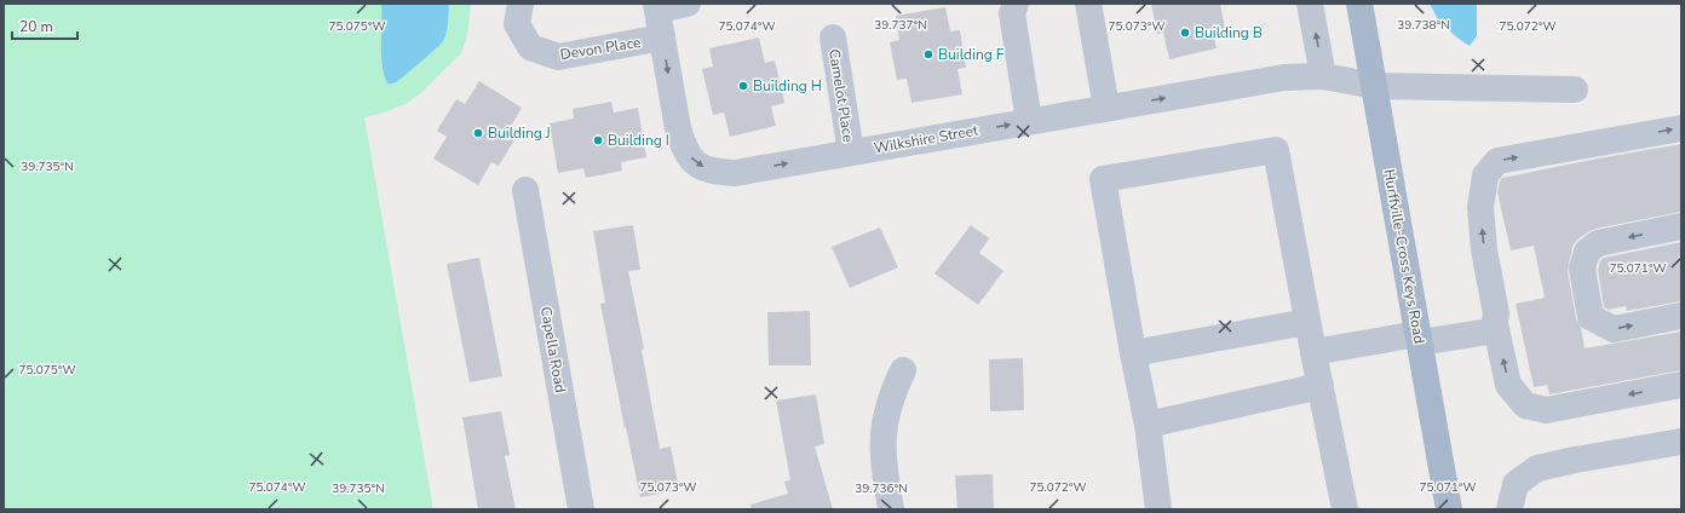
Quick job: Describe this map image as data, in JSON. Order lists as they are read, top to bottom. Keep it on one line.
{"streets":{"main road":["Hurffville-Cross Keys Road"],"street":["Devon Place","Camelot Place","Wilkshire Street","Capella Road"]},"crossings":[["Devon Place","Wilkshire Street"],["Camelot Place","Wilkshire Street"],["Wilkshire Street","Hurffville-Cross Keys Road"]],"one_way":["Wilkshire Street"],"places":["Building B","Building F","Building H","Building J","Building I"],"scale_bar":"20 m","coordinates":["39.738°N","39.737°N","75.075°W","75.074°W","75.073°W","75.072°W","39.735°N","75.071°W","39.736°N"]}
